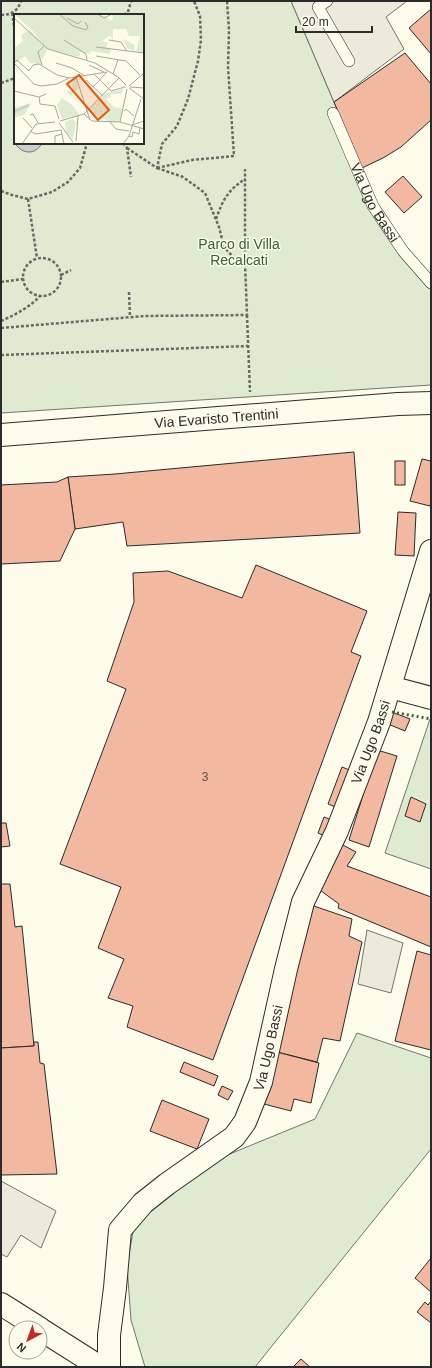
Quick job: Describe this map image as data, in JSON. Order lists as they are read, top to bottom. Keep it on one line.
{"streets":{"street":["Via Ugo Bassi","Via Evaristo Trentini"]},"parks":["Parco di Villa Recalcati"],"house_numbers":["3"],"scale_bar":"20 m","north":"bottom left"}
